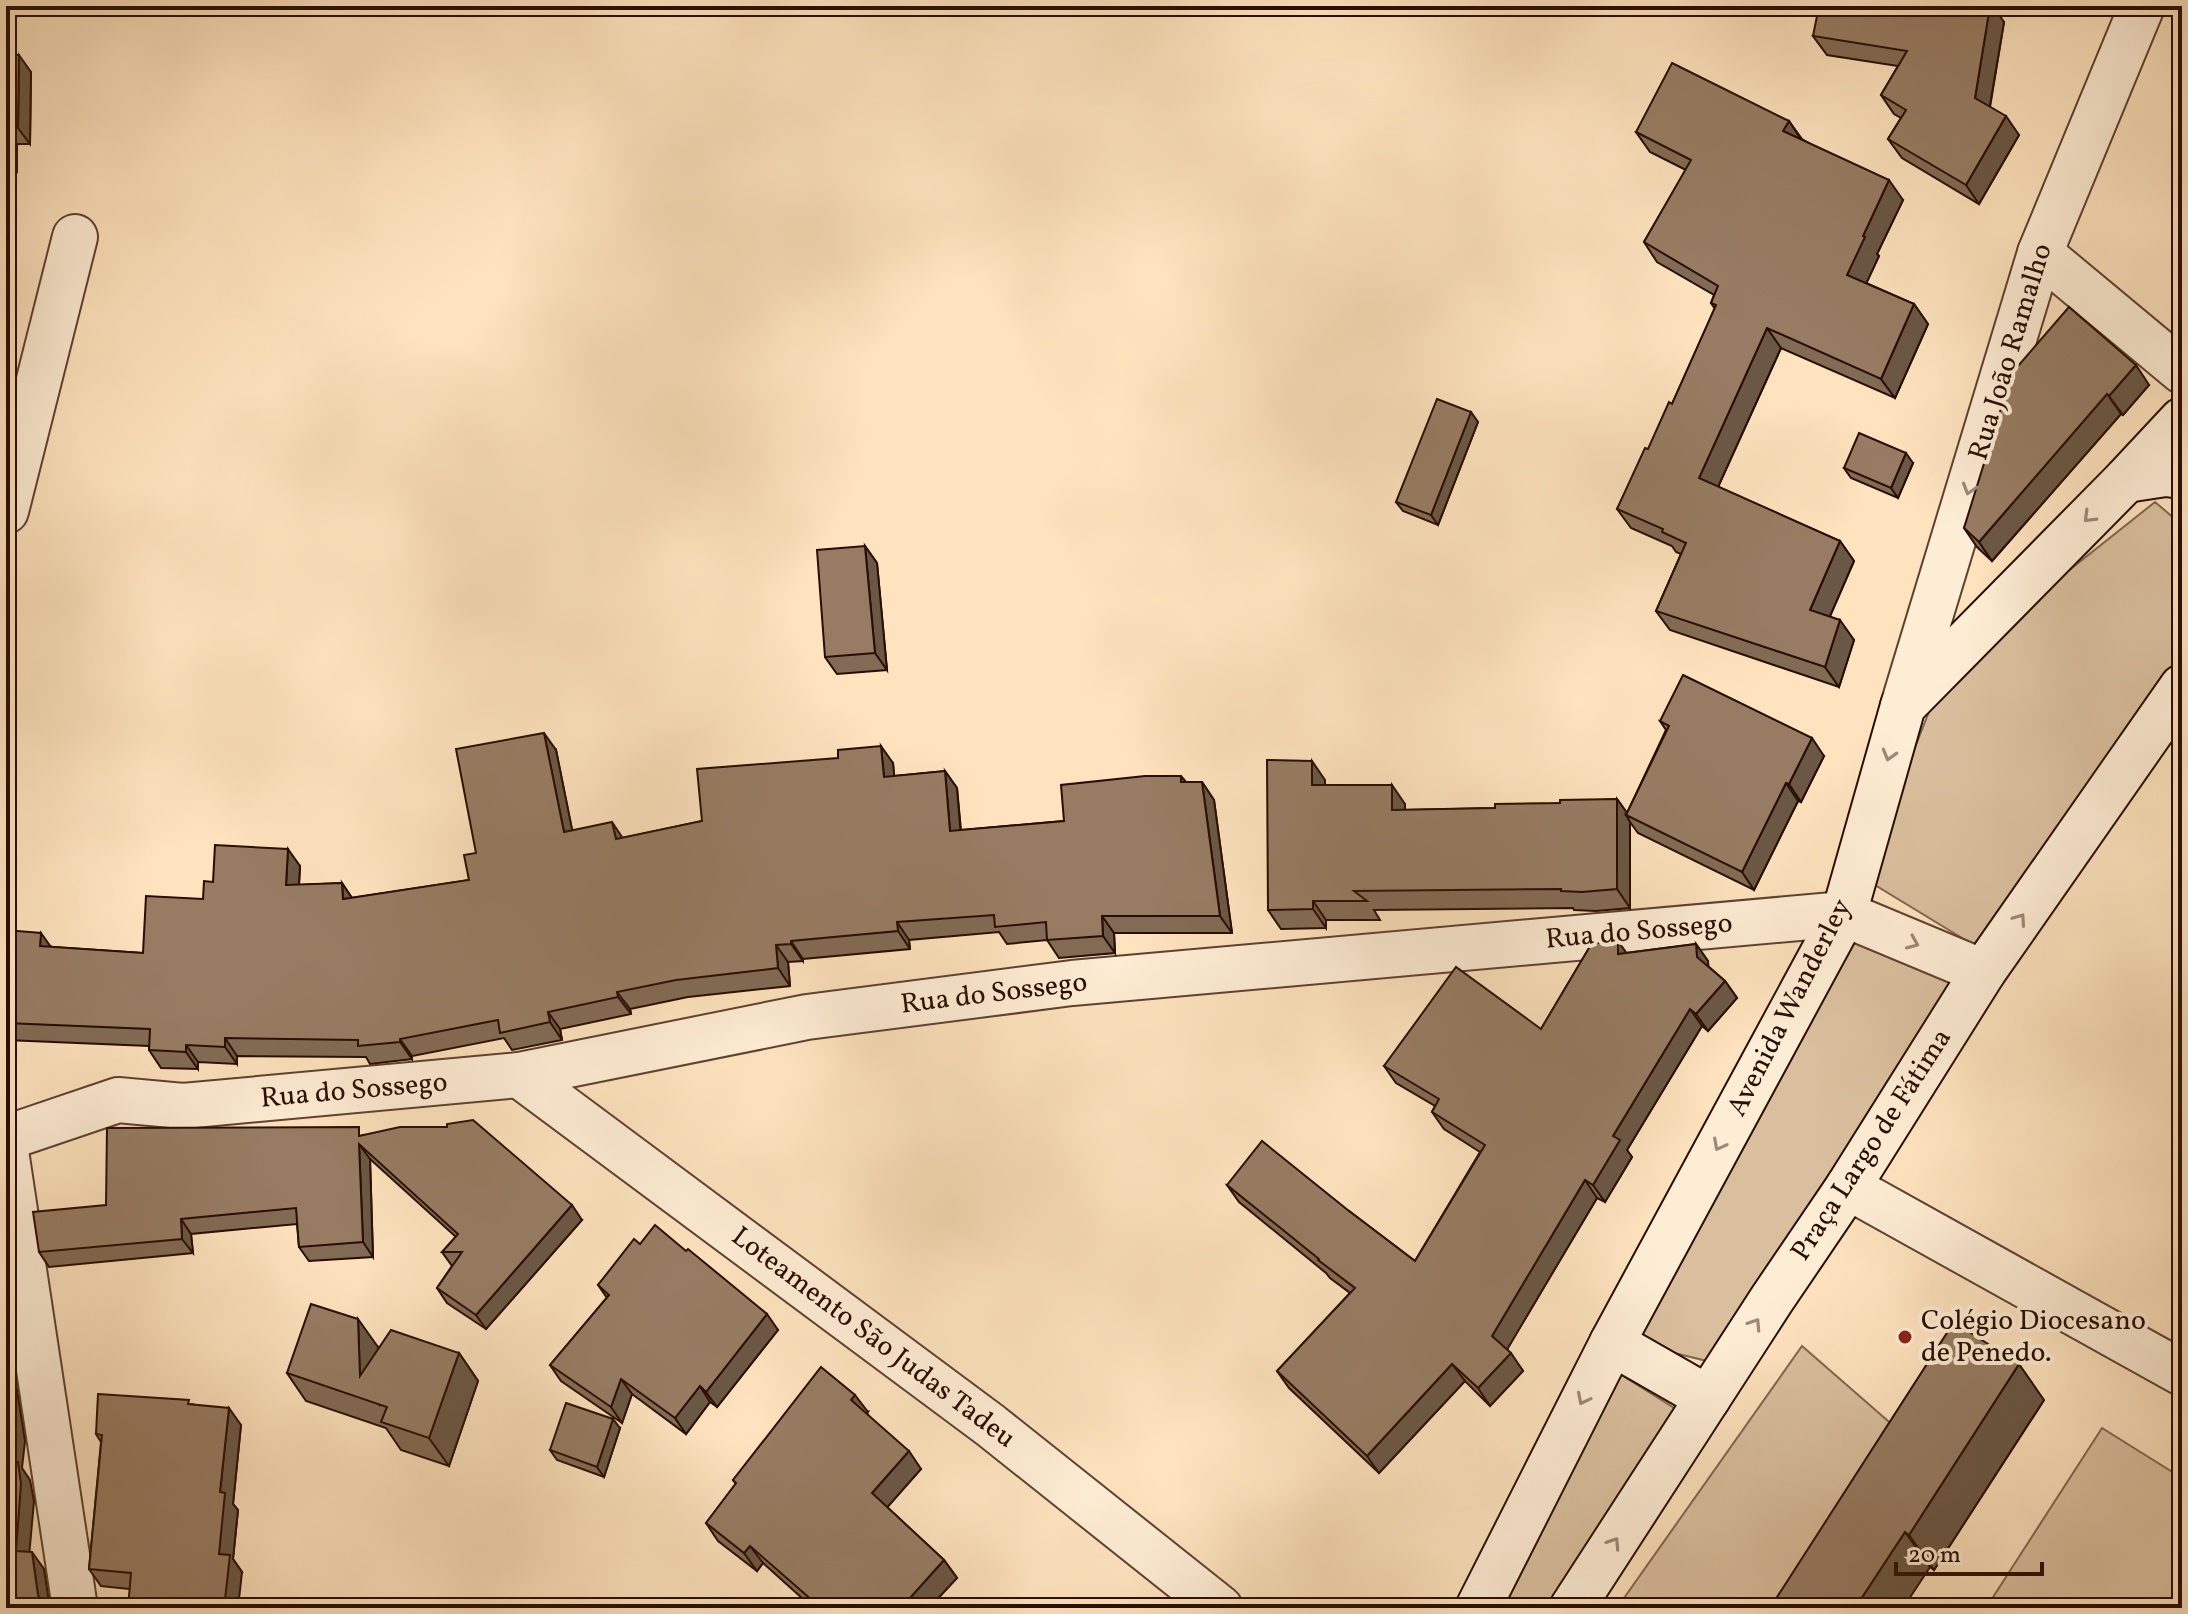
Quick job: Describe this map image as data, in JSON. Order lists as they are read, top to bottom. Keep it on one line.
{"streets":{"street":["Rua João Ramalho","Rua do Sossego","Avenida Wanderley","Praça Largo de Fátima","Loteamento São Judas Tadeu"]},"crossings":[["Rua João Ramalho","Avenida Wanderley"],["Rua do Sossego","Avenida Wanderley"],["Rua do Sossego","Praça Largo de Fátima"],["Rua do Sossego","Loteamento São Judas Tadeu"]],"one_way":["Rua João Ramalho","Avenida Wanderley","Praça Largo de Fátima"],"places":["Colégio Diocesano de Penedo."],"scale_bar":"20 m"}
